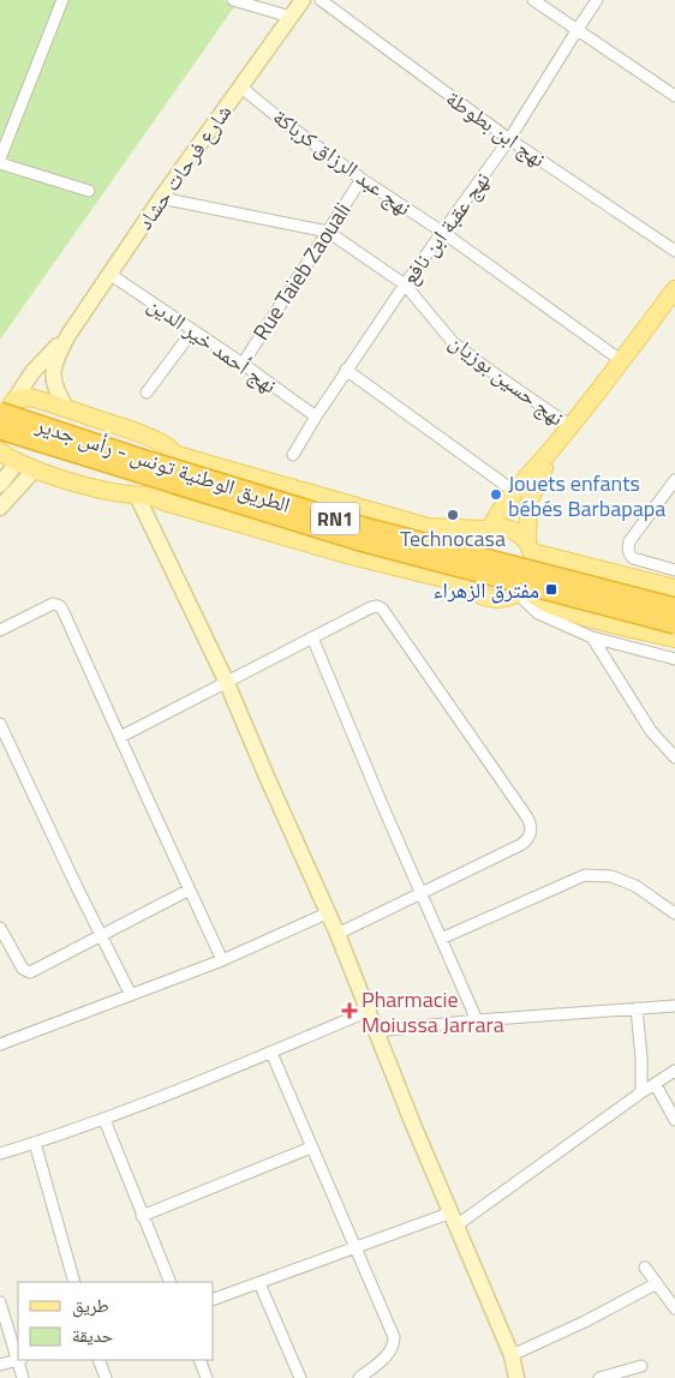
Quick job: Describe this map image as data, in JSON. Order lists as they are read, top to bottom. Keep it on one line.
{"streets":{"highway":["الطريق الوطنية تونس - رأس جدير","RN1"],"street":["نهج ابن بطوطة","نهج عبد الرزاق كرباكة","شارع فرحات حشاد","نهج عقبة ابن نافع","Rue Taieb Zaouali","نهج أحمد خير الدين","نهج حسين بوزيان"]},"crossings":[["نهج ابن بطوطة","نهج عقبة ابن نافع"],["نهج عبد الرزاق كرباكة","شارع فرحات حشاد"],["نهج عبد الرزاق كرباكة","نهج عقبة ابن نافع"],["نهج عبد الرزاق كرباكة","Rue Taieb Zaouali"],["شارع فرحات حشاد","نهج أحمد خير الدين"],["شارع فرحات حشاد","نهج حسين بوزيان"],["نهج عقبة ابن نافع","نهج أحمد خير الدين"],["نهج عقبة ابن نافع","نهج حسين بوزيان"],["Rue Taieb Zaouali","نهج أحمد خير الدين"],["Rue Taieb Zaouali","نهج حسين بوزيان"]],"places":{"other":["Jouets enfants bébés Barbapapa","Technocasa"],"transit":["مفترق الزهراء"],"health":["Pharmacie Moiussa Jarrara"]},"legend":["طريق","حديقة"]}
